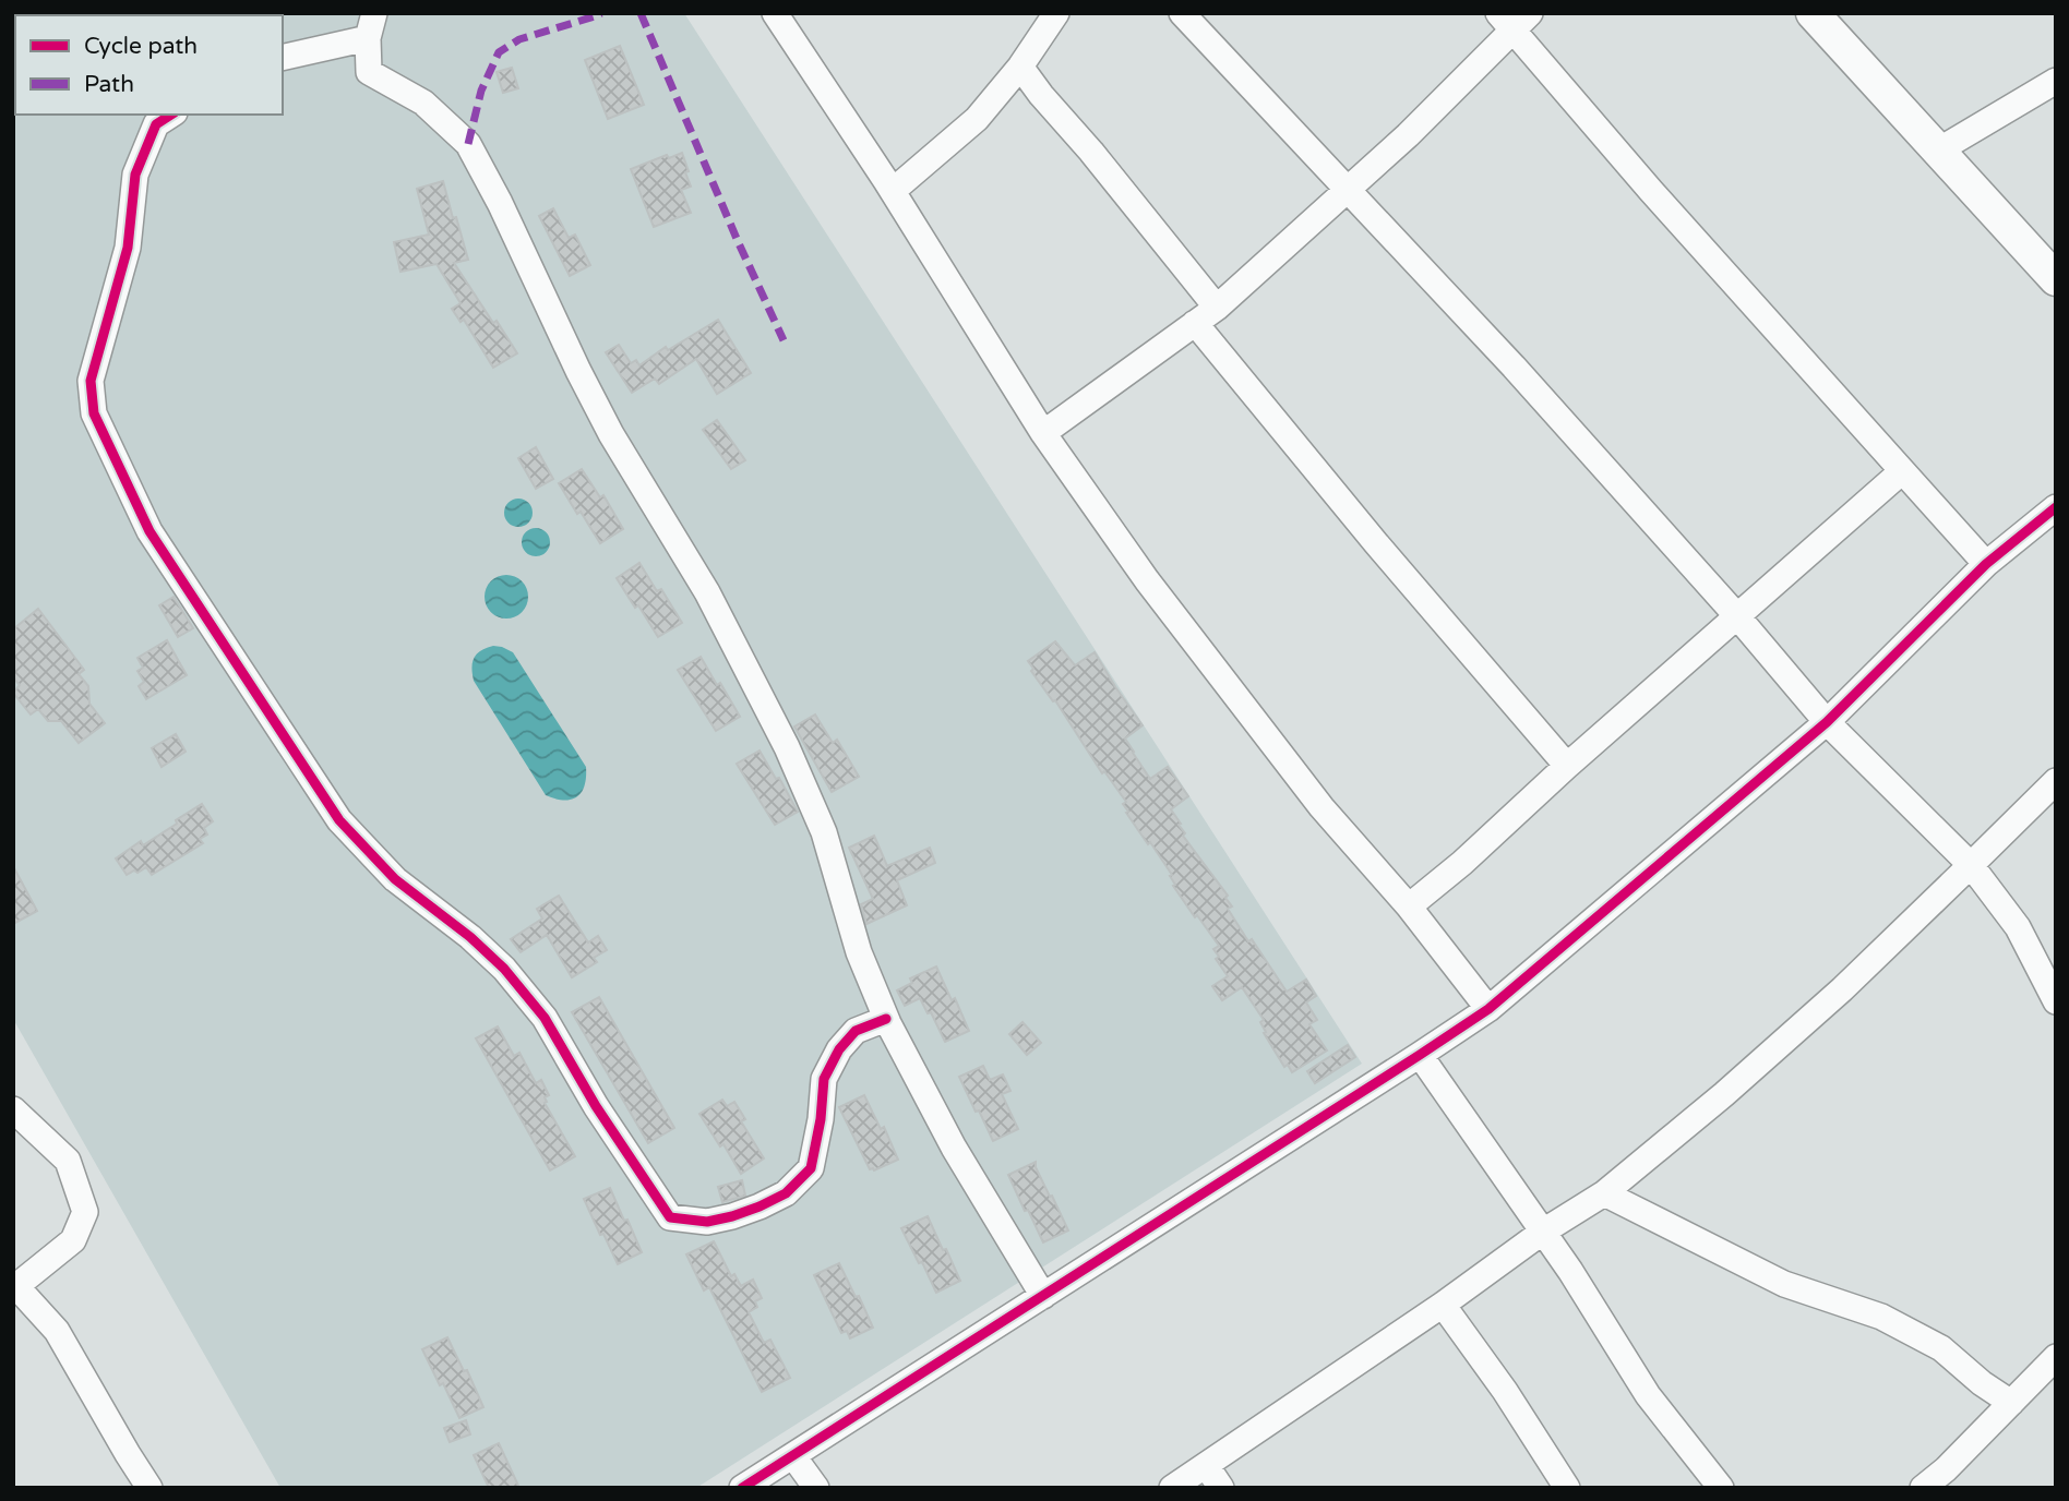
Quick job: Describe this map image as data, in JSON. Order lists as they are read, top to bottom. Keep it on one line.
{"legend":["Cycle path","Path"]}
